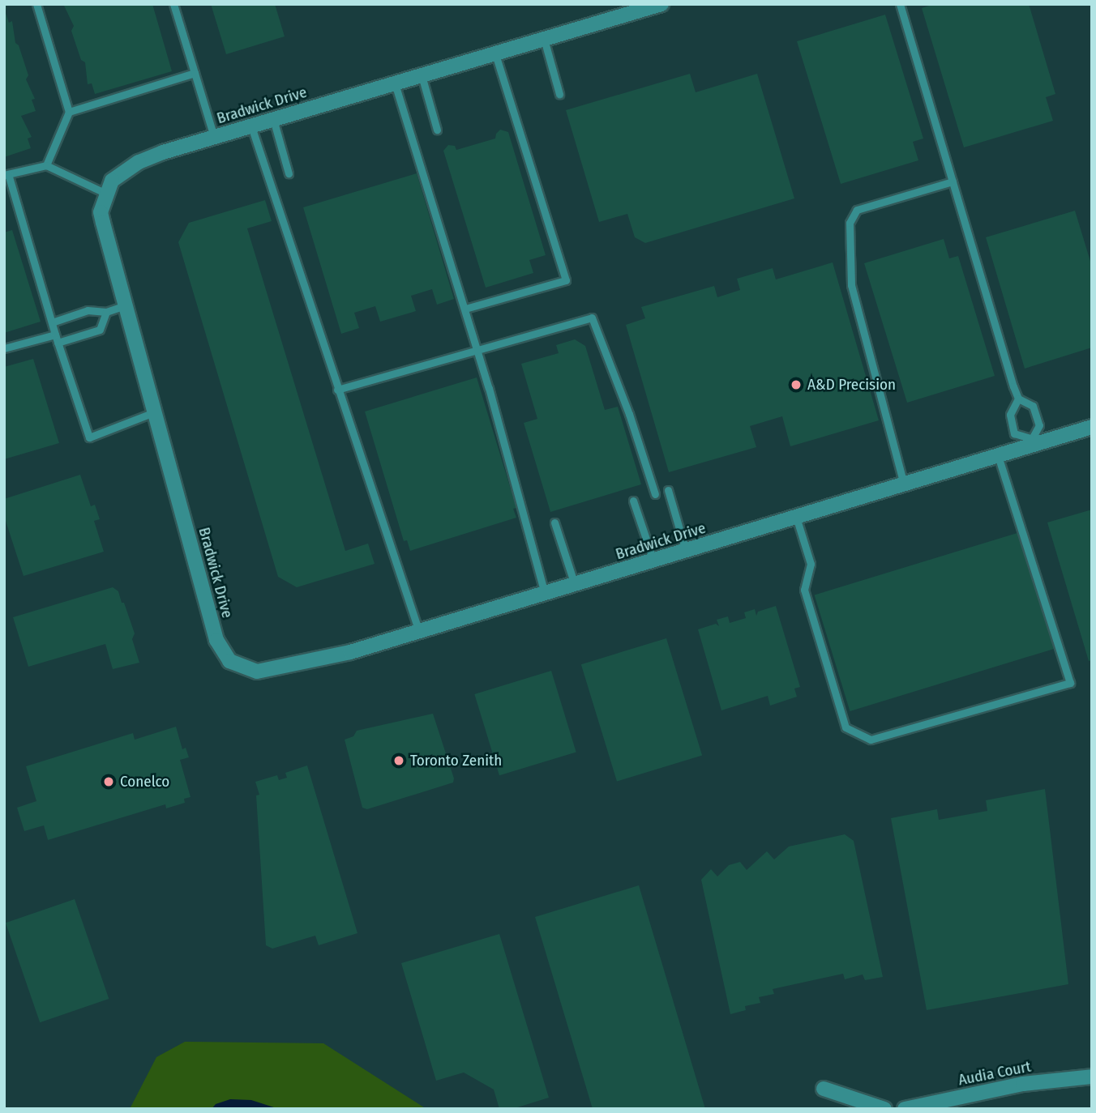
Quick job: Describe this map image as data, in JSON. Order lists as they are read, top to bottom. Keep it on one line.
{"streets":{"street":["Bradwick Drive","Audia Court"]},"places":["A&D Precision","Toronto Zenith","Conelco"]}
